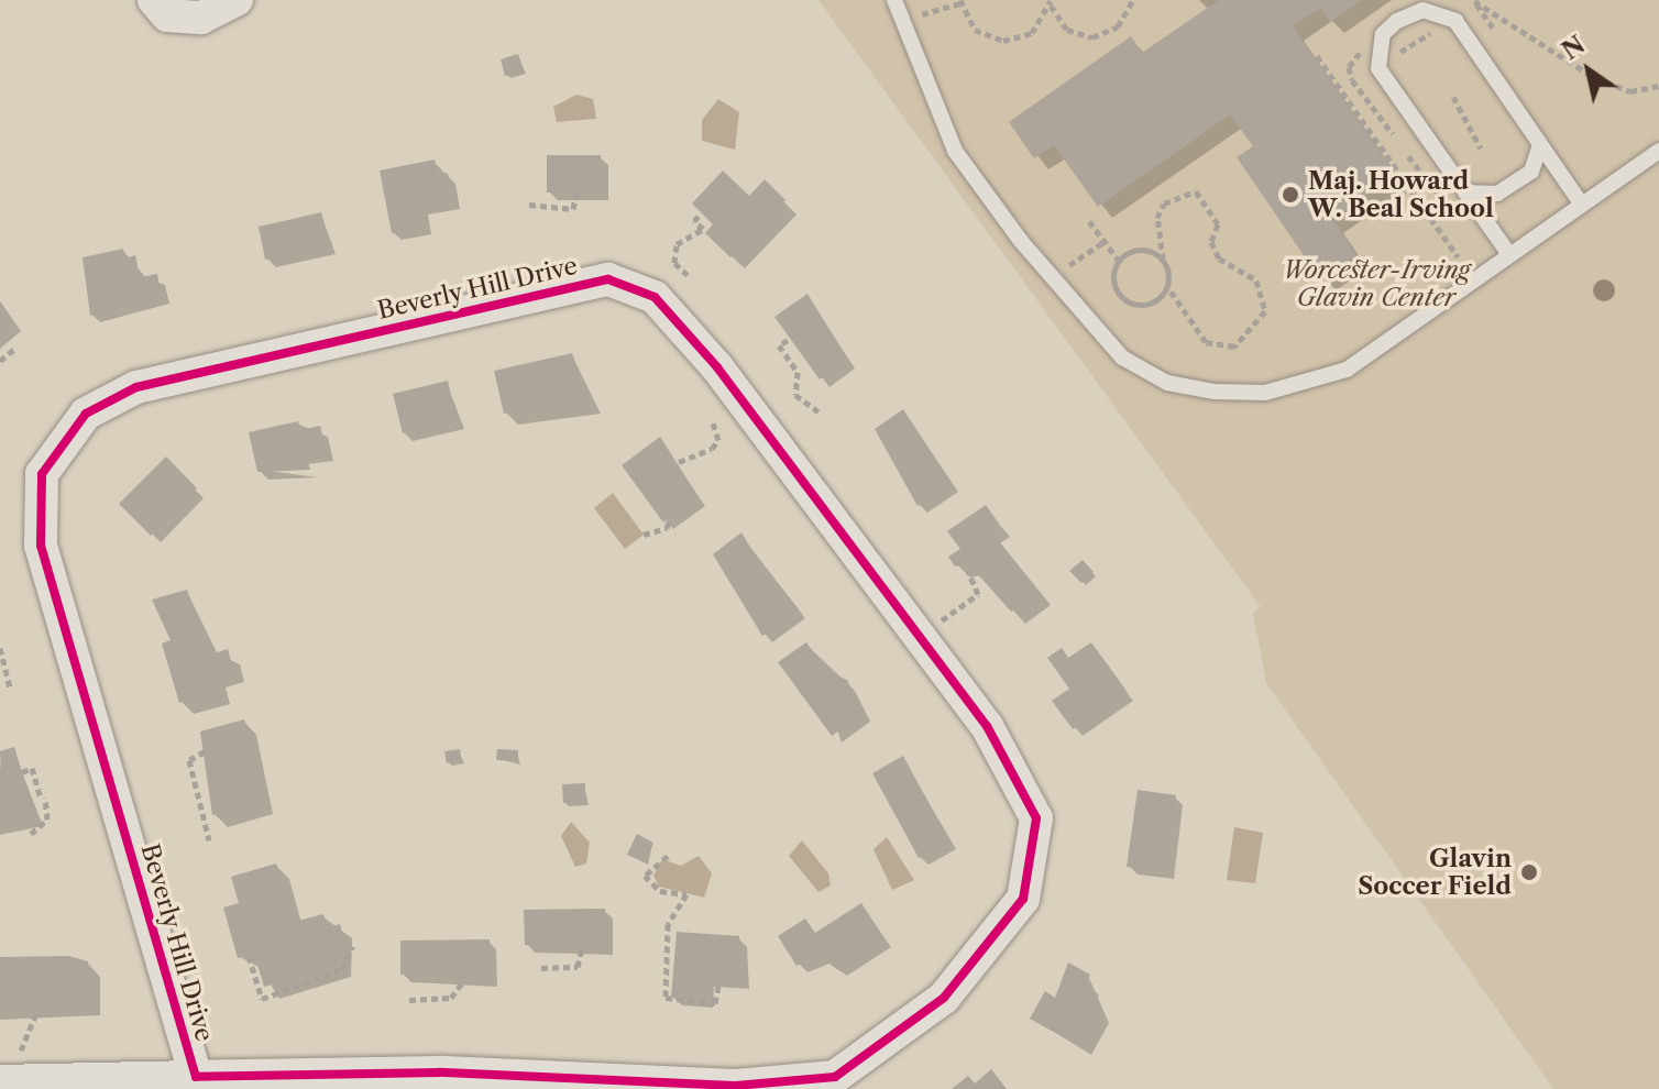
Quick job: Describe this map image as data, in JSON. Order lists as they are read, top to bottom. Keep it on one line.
{"streets":{"street":["Beverly Hill Drive"]},"parks":["Worcester-Irving Glavin Center"],"places":["Maj. Howard W. Beal School","Glavin Soccer Field"],"north":"top left"}
